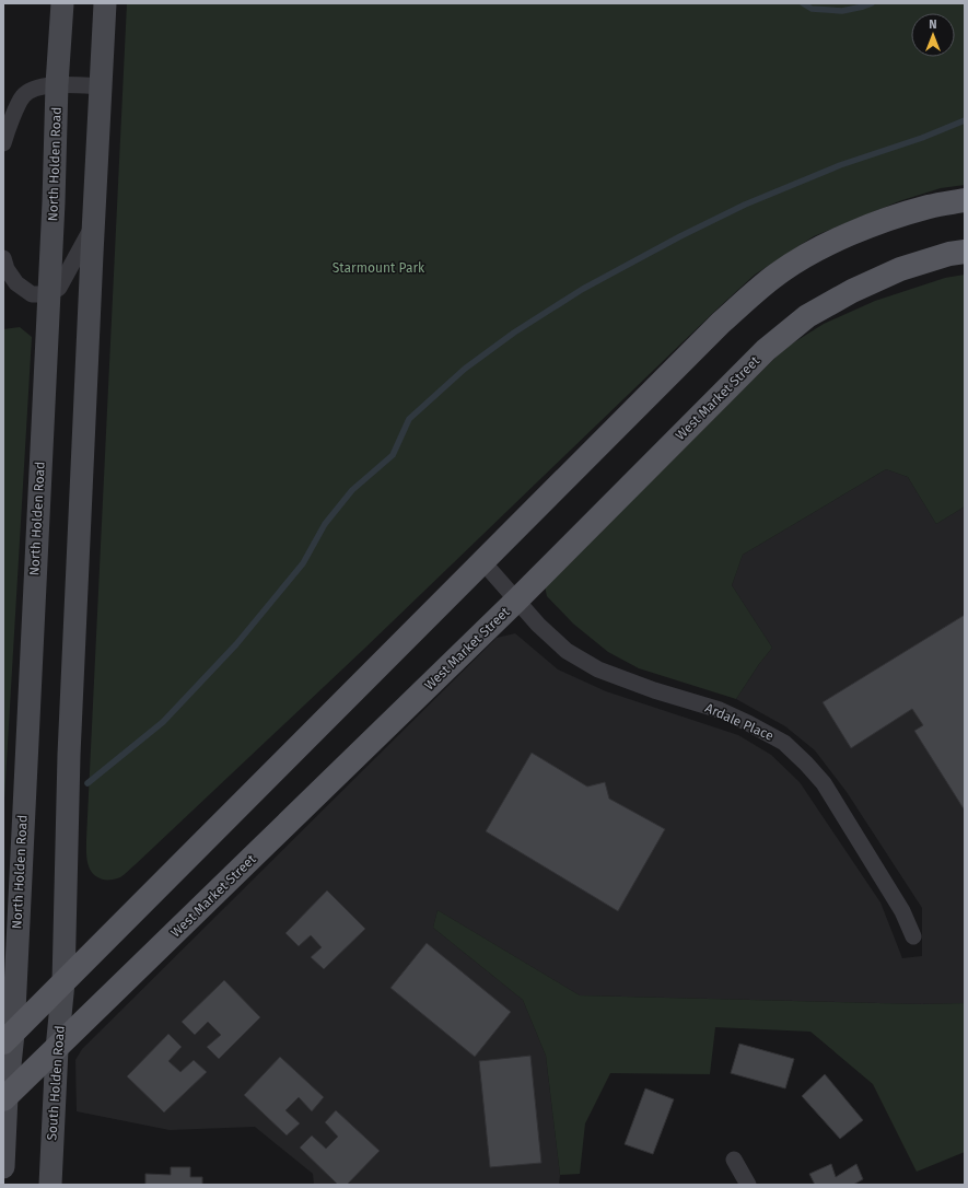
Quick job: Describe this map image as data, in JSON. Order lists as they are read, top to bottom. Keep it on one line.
{"streets":{"main road":["North Holden Road","West Market Street","South Holden Road"],"street":["Ardale Place"]},"crossings":[["West Market Street","Ardale Place"],["West Market Street","South Holden Road"]],"parks":["Starmount Park"],"north":"top"}
